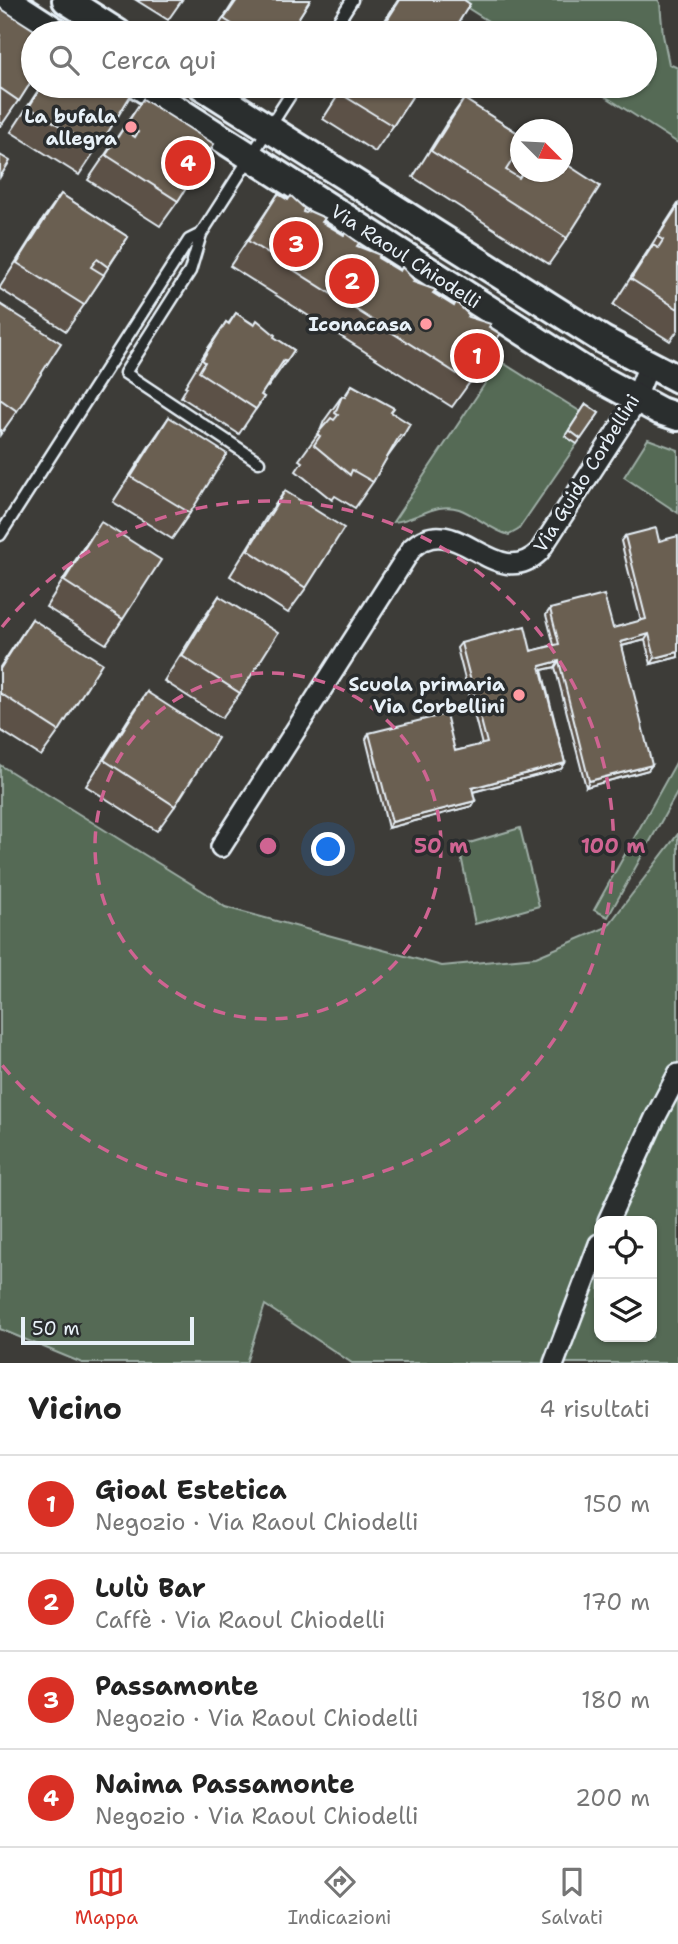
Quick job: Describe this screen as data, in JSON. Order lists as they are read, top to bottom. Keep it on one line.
{"streets":{"main road":["Via Raoul Chiodelli"],"street":["Via Guido Corbellini"]},"crossings":[["Via Raoul Chiodelli","Via Guido Corbellini"]],"places":["La bufala allegra","Iconacasa","Scuola primaria Via Corbellini"],"scale_bar":"50 m","north":"bottom right","page":{"search":"Cerca qui","pins":["4","3","2","1"],"scale":"50 m","heading":["Vicino","4 risultati"],"list":[{"mark":"1","name":"Gioal Estetica","note":"Negozio · Via Raoul Chiodelli","value":"150 m"},{"mark":"2","name":"Lulù Bar","note":"Caffè · Via Raoul Chiodelli","value":"170 m"},{"mark":"3","name":"Passamonte","note":"Negozio · Via Raoul Chiodelli","value":"180 m"},{"mark":"4","name":"Naima Passamonte","note":"Negozio · Via Raoul Chiodelli","value":"200 m"}],"nav":["Mappa","Indicazioni","Salvati"]},"rings":["50 m","100 m"]}
